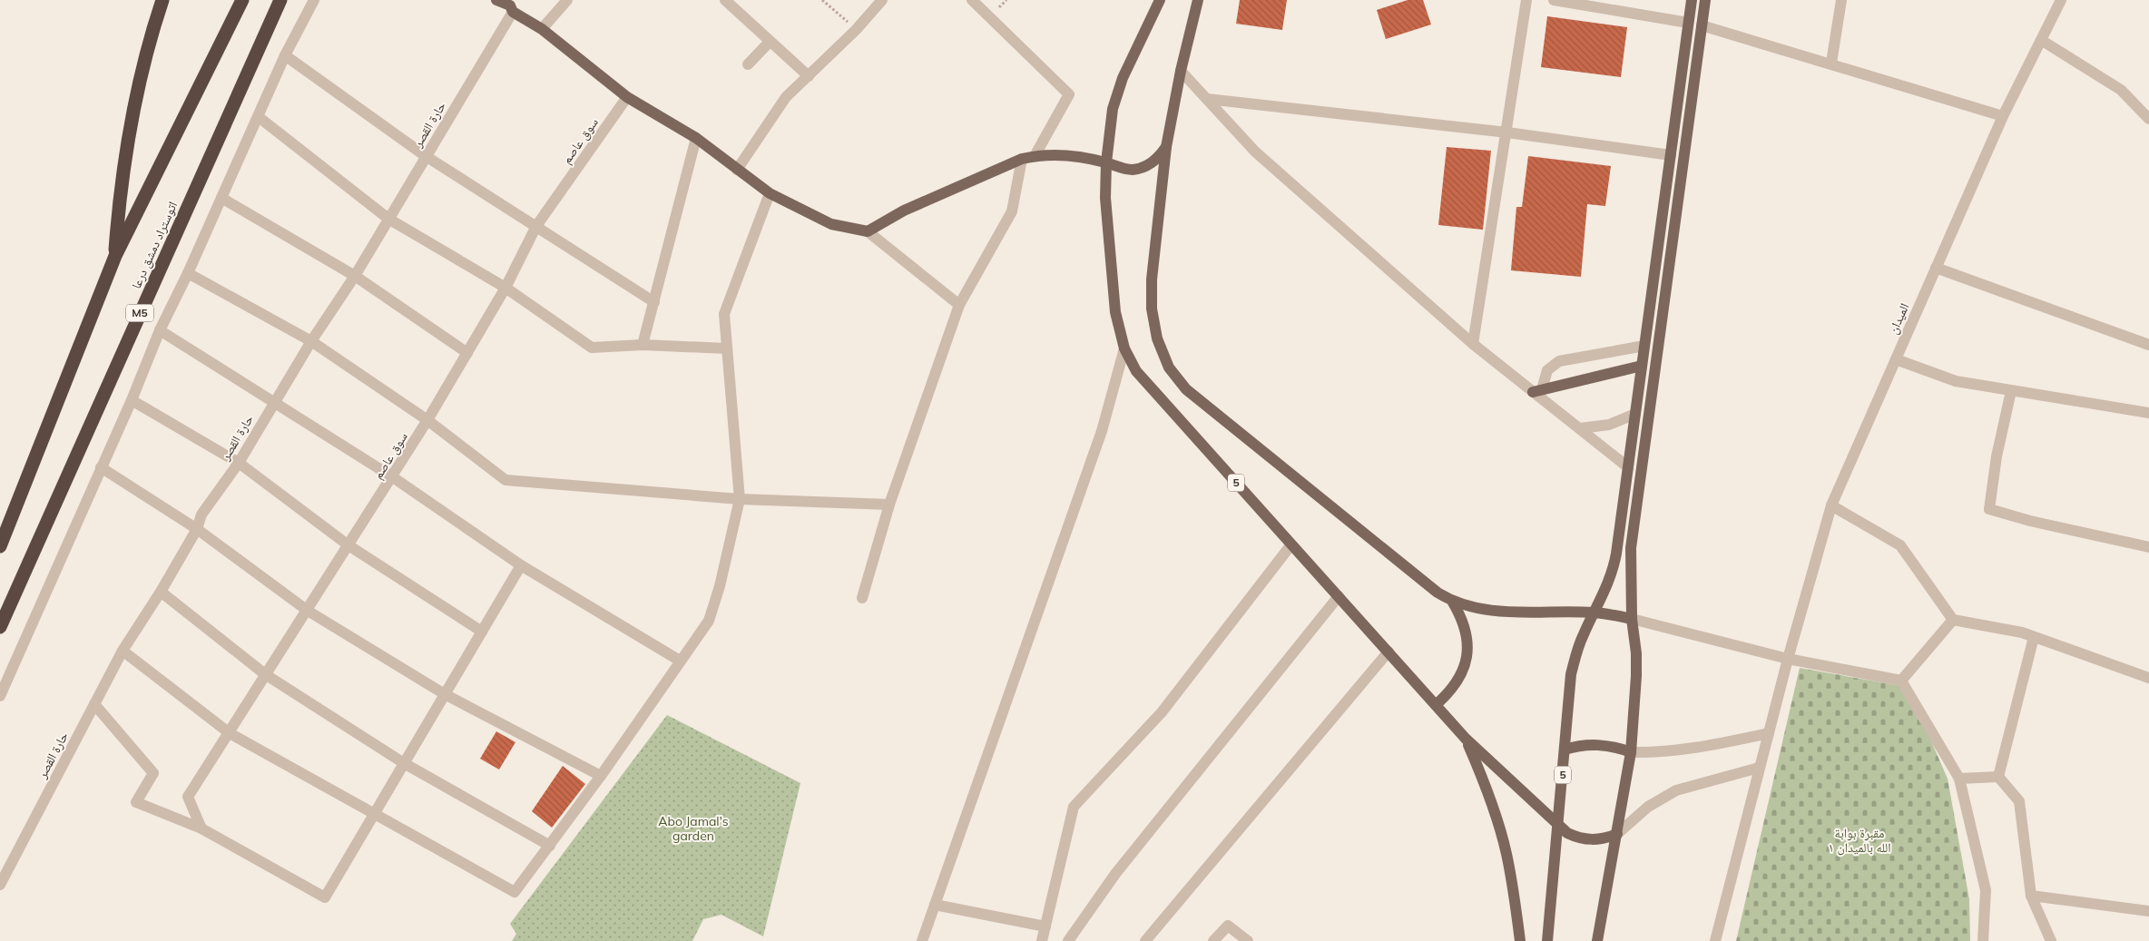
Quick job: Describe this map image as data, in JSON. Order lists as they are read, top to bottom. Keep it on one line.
{"streets":{"highway":["اتوستراد دمشق درعا","M5"],"main road":["5"],"street":["حارة القصر","سوق عاصم","الميدان"]},"parks":["Abo Jamal's garden","مقبرة بوابة الله بالميدان ١"]}
